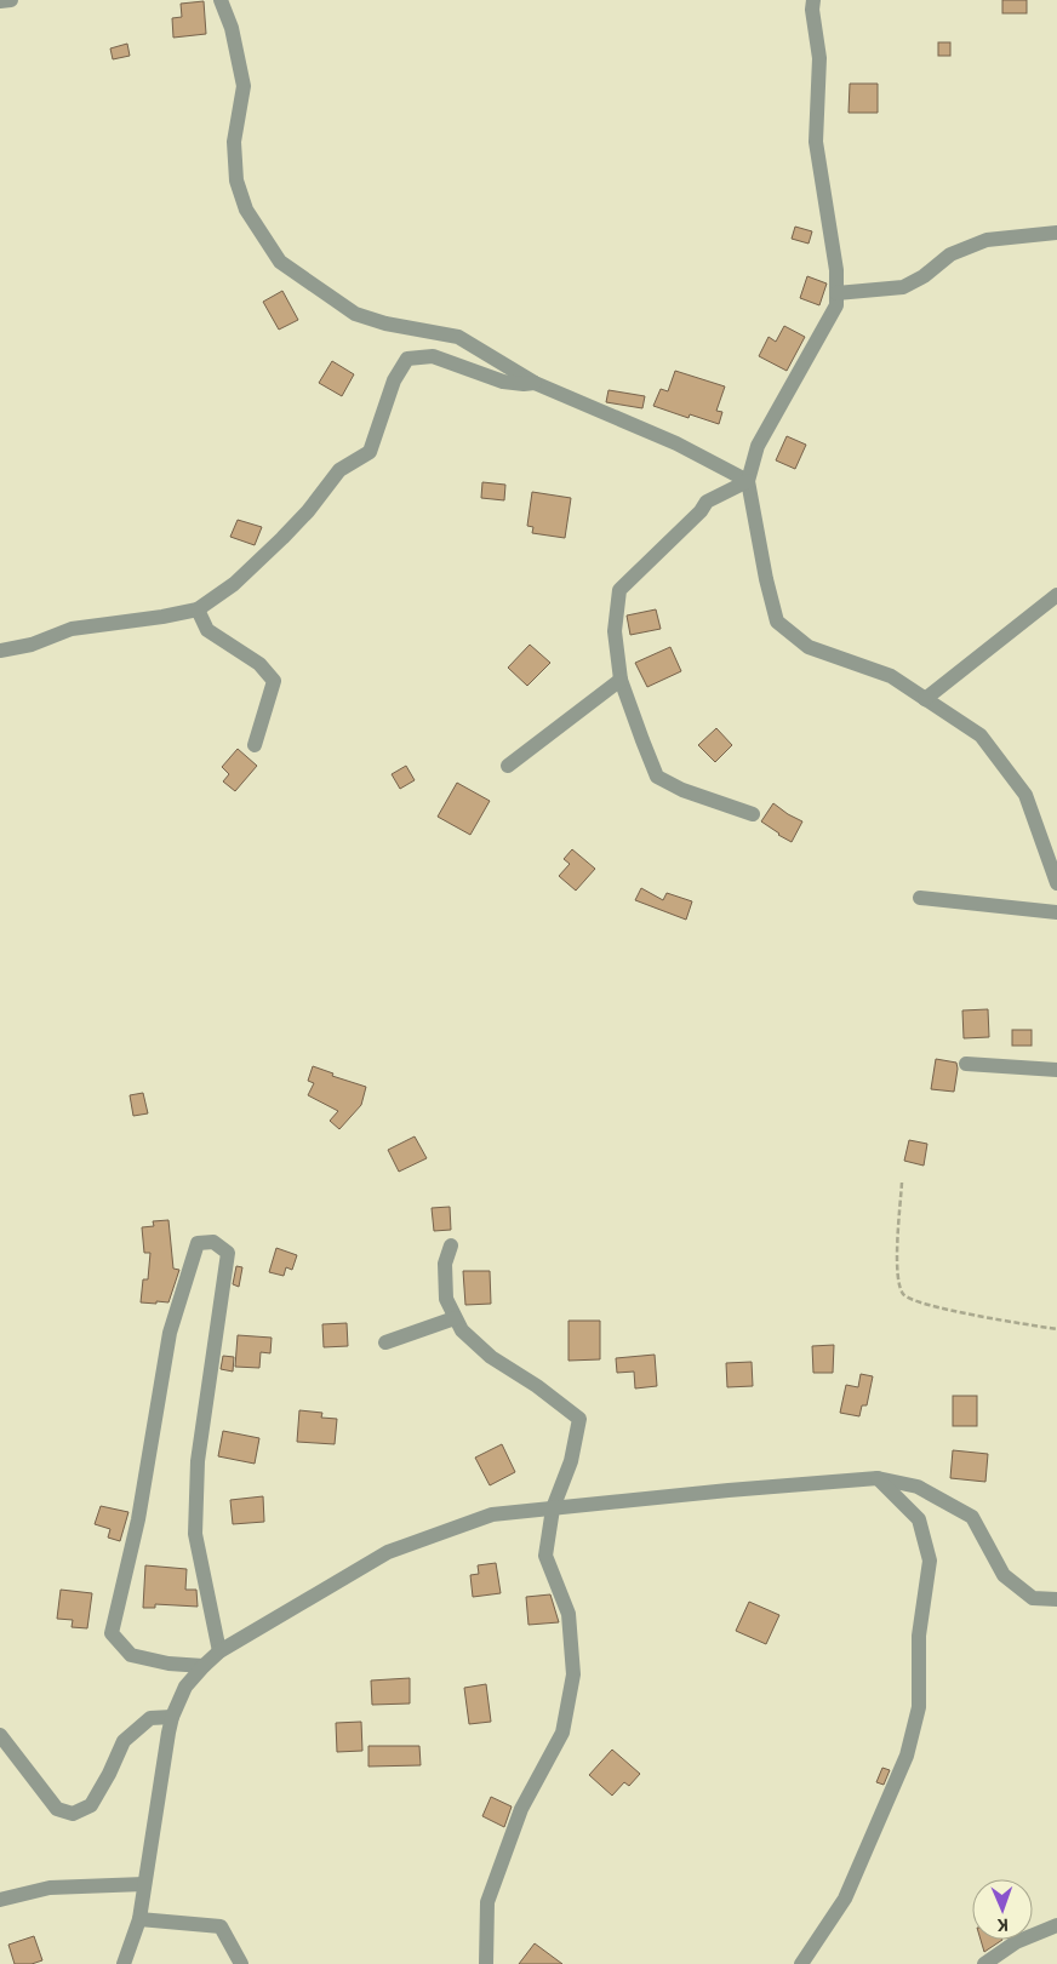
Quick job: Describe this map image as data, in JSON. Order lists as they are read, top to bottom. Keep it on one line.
{"north":"bottom"}
